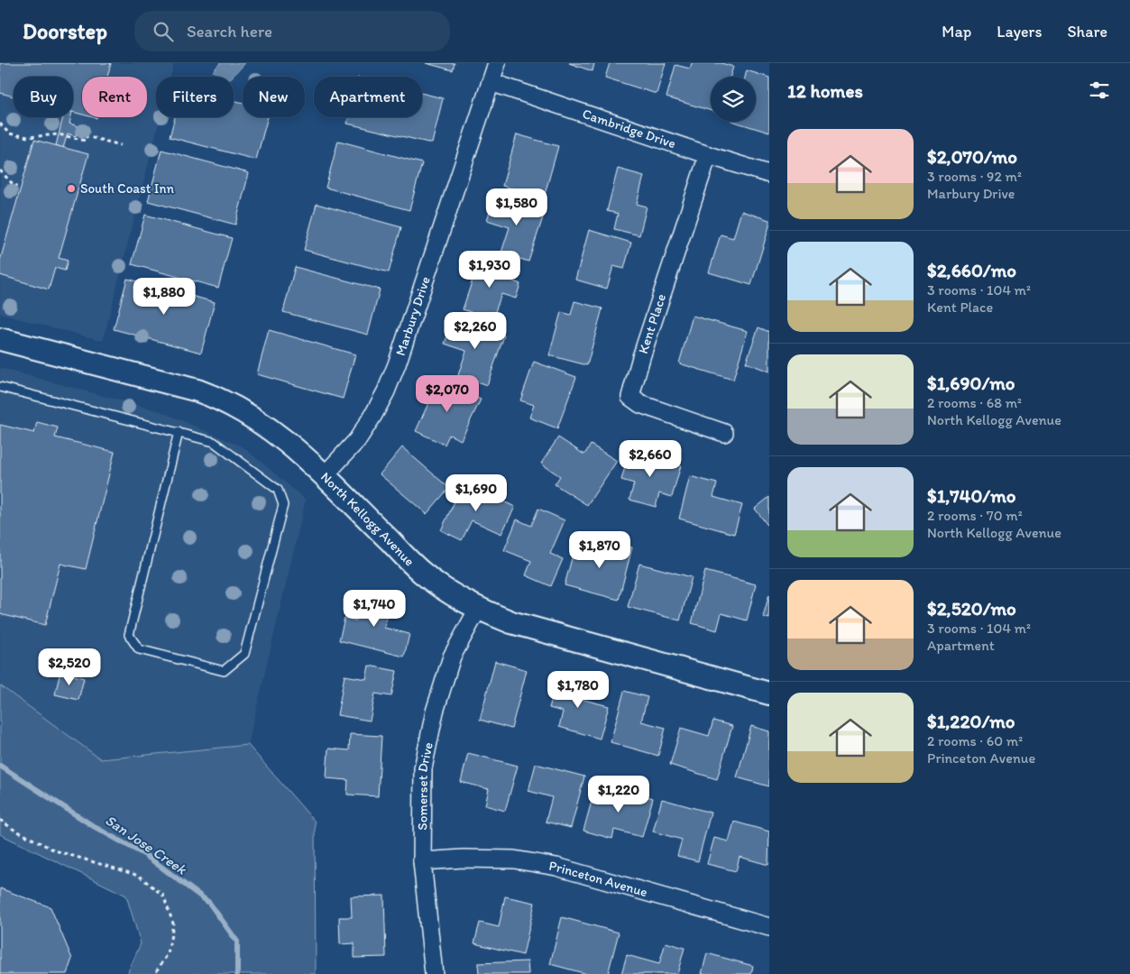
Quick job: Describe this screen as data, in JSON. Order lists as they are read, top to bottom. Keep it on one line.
{"streets":{"street":["Cambridge Drive","Marbury Drive","Kent Place","North Kellogg Avenue","Somerset Drive","Princeton Avenue"]},"crossings":[["Cambridge Drive","Marbury Drive"],["Cambridge Drive","Kent Place"],["Marbury Drive","North Kellogg Avenue"],["North Kellogg Avenue","Somerset Drive"],["Somerset Drive","Princeton Avenue"]],"water":["San Jose Creek"],"places":["South Coast Inn"],"page":{"header":"Doorstep","search":"Search here","nav":["Map","Layers","Share"],"heading":"12 homes","chip":["Buy","Rent","Filters","New","Apartment"],"list":[{"name":"$2,070/mo","note":"3 rooms · 92 m² · Marbury Drive"},{"name":"$2,660/mo","note":"3 rooms · 104 m² · Kent Place"},{"name":"$1,690/mo","note":"2 rooms · 68 m² · North Kellogg Avenue"},{"name":"$1,740/mo","note":"2 rooms · 70 m² · North Kellogg Avenue"},{"name":"$2,520/mo","note":"3 rooms · 104 m² · Apartment"},{"name":"$1,220/mo","note":"2 rooms · 60 m² · Princeton Avenue"}],"price":["$1,580","$1,930","$1,880","$2,260","$2,070","$2,660","$1,690","$1,870","$1,740","$2,520","$1,780","$1,220"]}}
